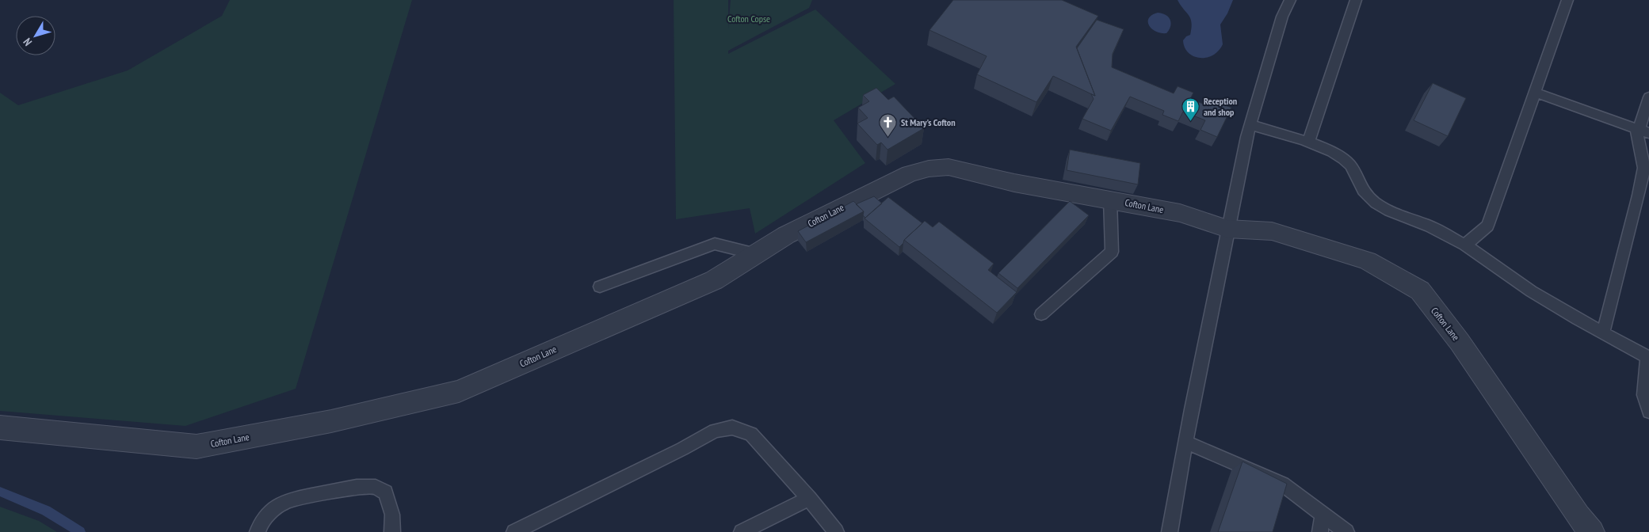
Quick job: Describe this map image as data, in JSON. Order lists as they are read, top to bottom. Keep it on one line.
{"streets":{"street":["Cofton Lane"]},"parks":["Cofton Copse"],"places":{"building":["Reception and shop"],"church":["St Mary's Cofton"]},"north":"bottom left"}
